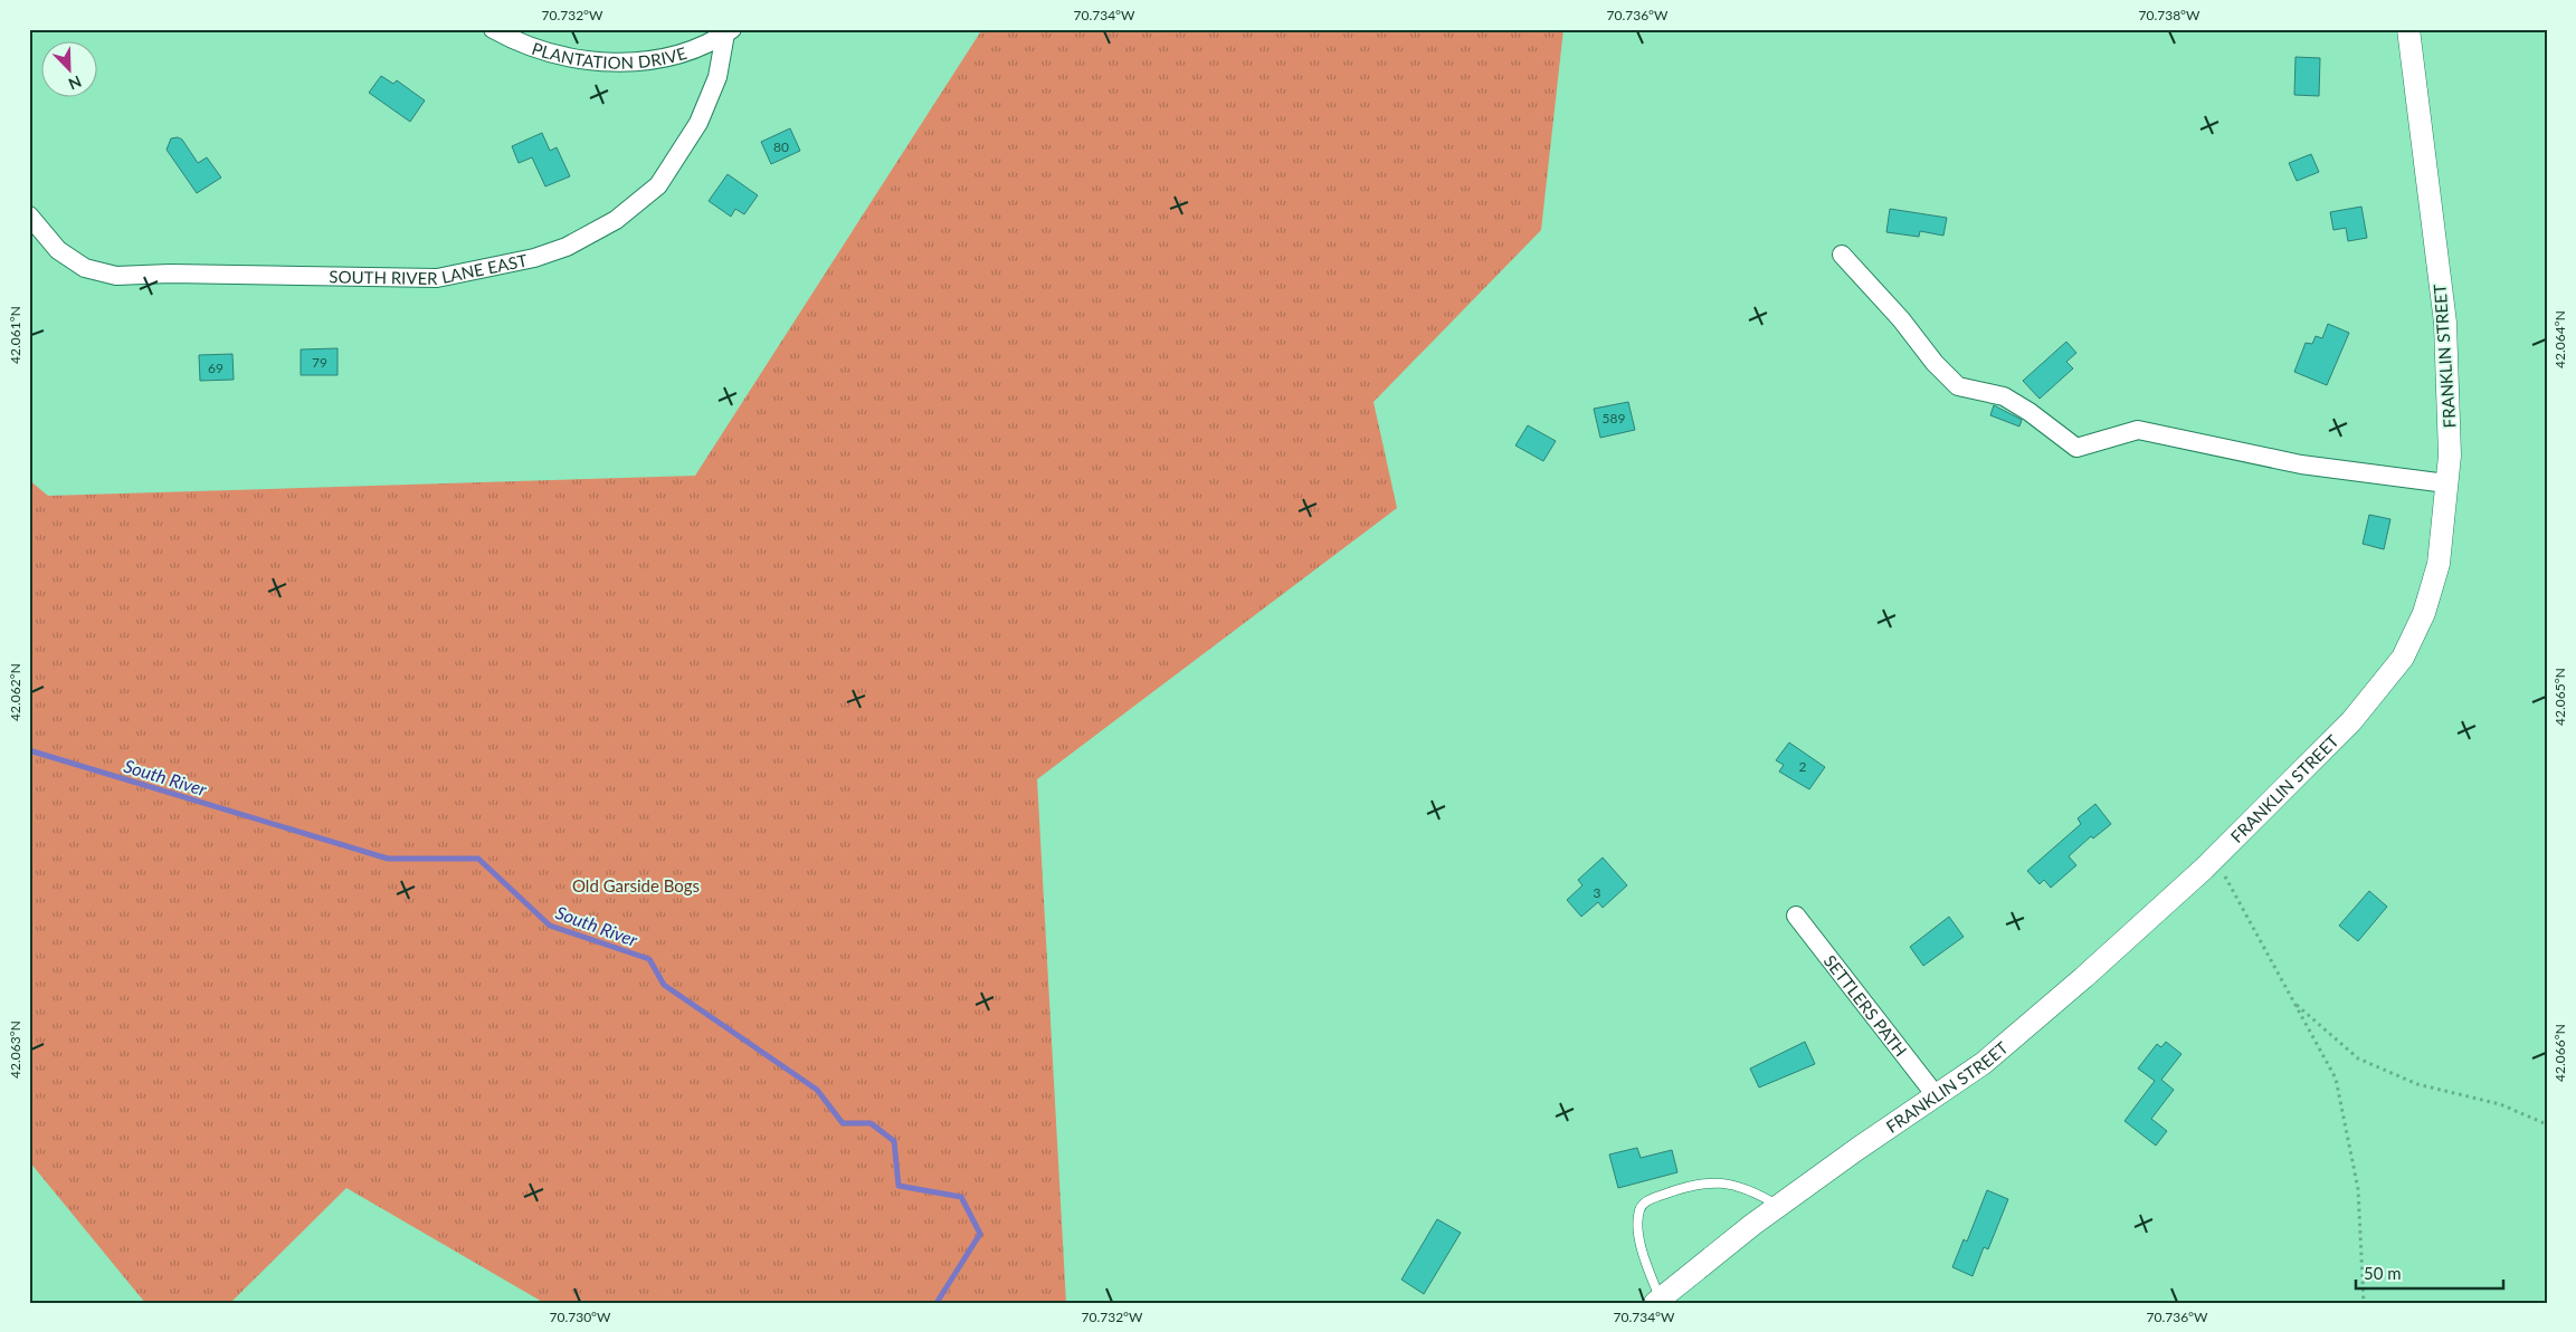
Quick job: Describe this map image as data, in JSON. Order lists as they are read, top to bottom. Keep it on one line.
{"streets":{"street":["PLANTATION DRIVE","SOUTH RIVER LANE EAST","FRANKLIN STREET","SETTLERS PATH"]},"crossings":[["PLANTATION DRIVE","SOUTH RIVER LANE EAST"],["FRANKLIN STREET","SETTLERS PATH"]],"water":["South River"],"parks":["Old Garside Bogs"],"house_numbers":["80","79","69","589","2","3"],"scale_bar":"50 m","north":"bottom right","coordinates":["70.732°W","70.734°W","70.736°W","70.738°W","42.061°N","42.064°N","42.062°N","42.065°N","42.063°N","42.066°N","70.730°W"]}
